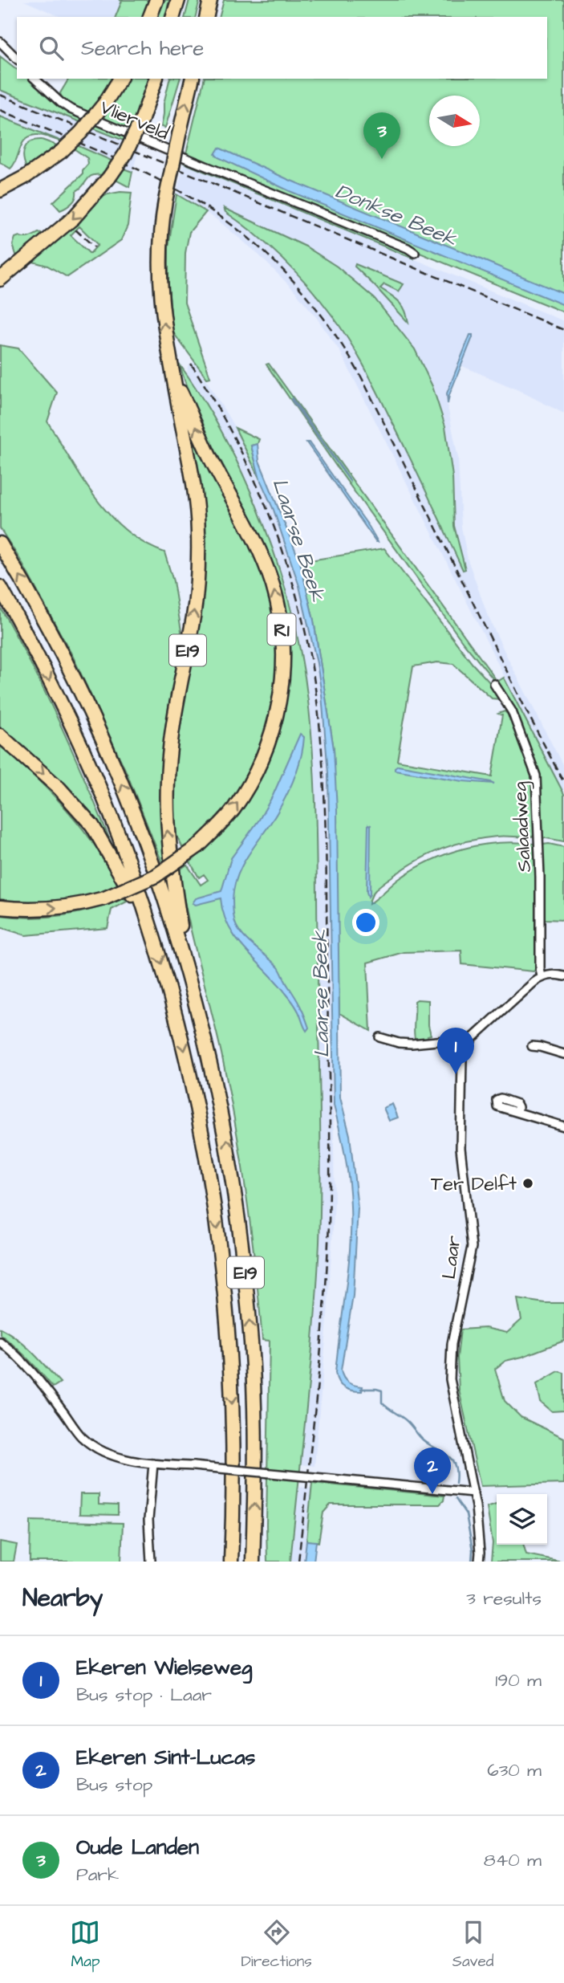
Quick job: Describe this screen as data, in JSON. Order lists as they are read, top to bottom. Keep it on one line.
{"streets":{"highway":["R1","E19"],"street":["Vlierveld","Salaadweg","Laar"]},"crossings":[["R1","E19"]],"water":["Donkse Beek","Laarse Beek"],"places":["Ter Delft"],"north":"right","page":{"search":"Search here","pins":["3","1","2"],"heading":["Nearby","3 results"],"list":[{"mark":"1","name":"Ekeren Wielseweg","note":"Bus stop · Laar","value":"190 m"},{"mark":"2","name":"Ekeren Sint-Lucas","note":"Bus stop","value":"630 m"},{"mark":"3","name":"Oude Landen","note":"Park","value":"840 m"}],"nav":["Map","Directions","Saved"]}}
